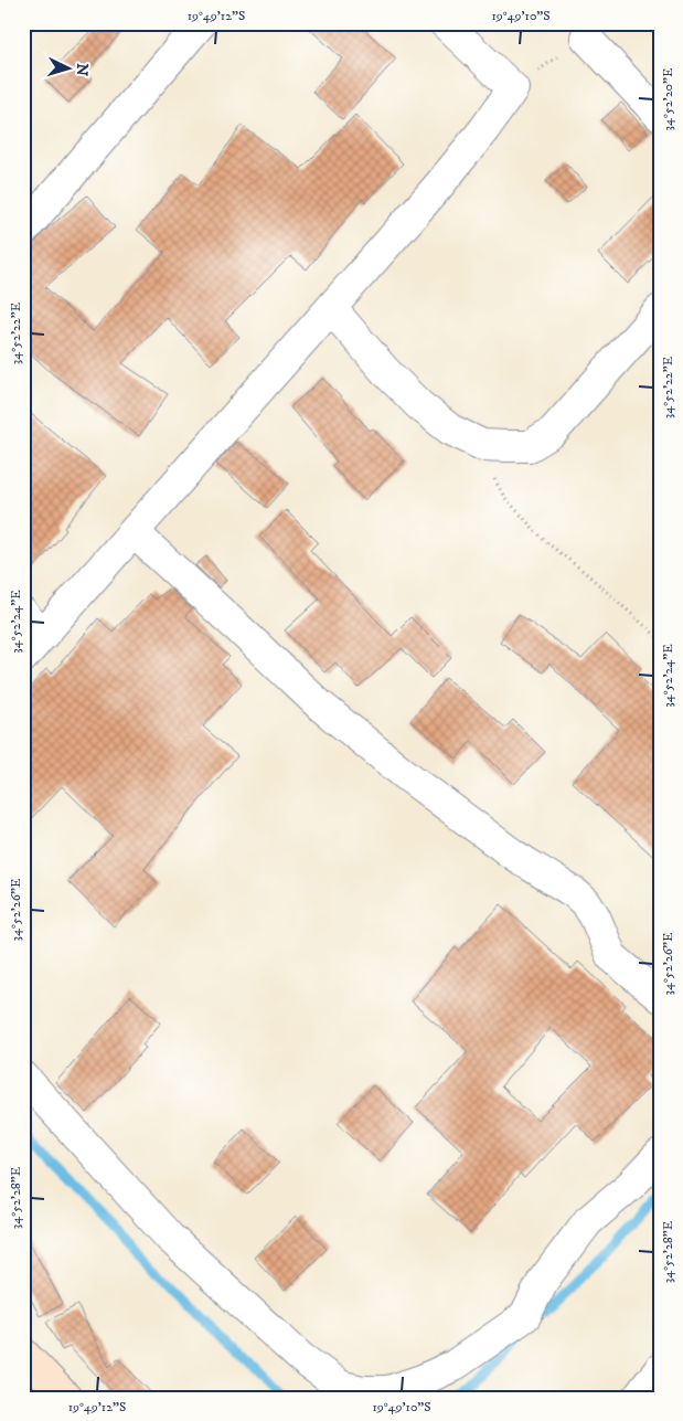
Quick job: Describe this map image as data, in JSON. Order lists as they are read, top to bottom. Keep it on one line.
{"north":"right","coordinates":["19°49'12\"S","19°49'10\"S","34°52'20\"E","34°52'22\"E","34°52'24\"E","34°52'26\"E","34°52'28\"E"]}
